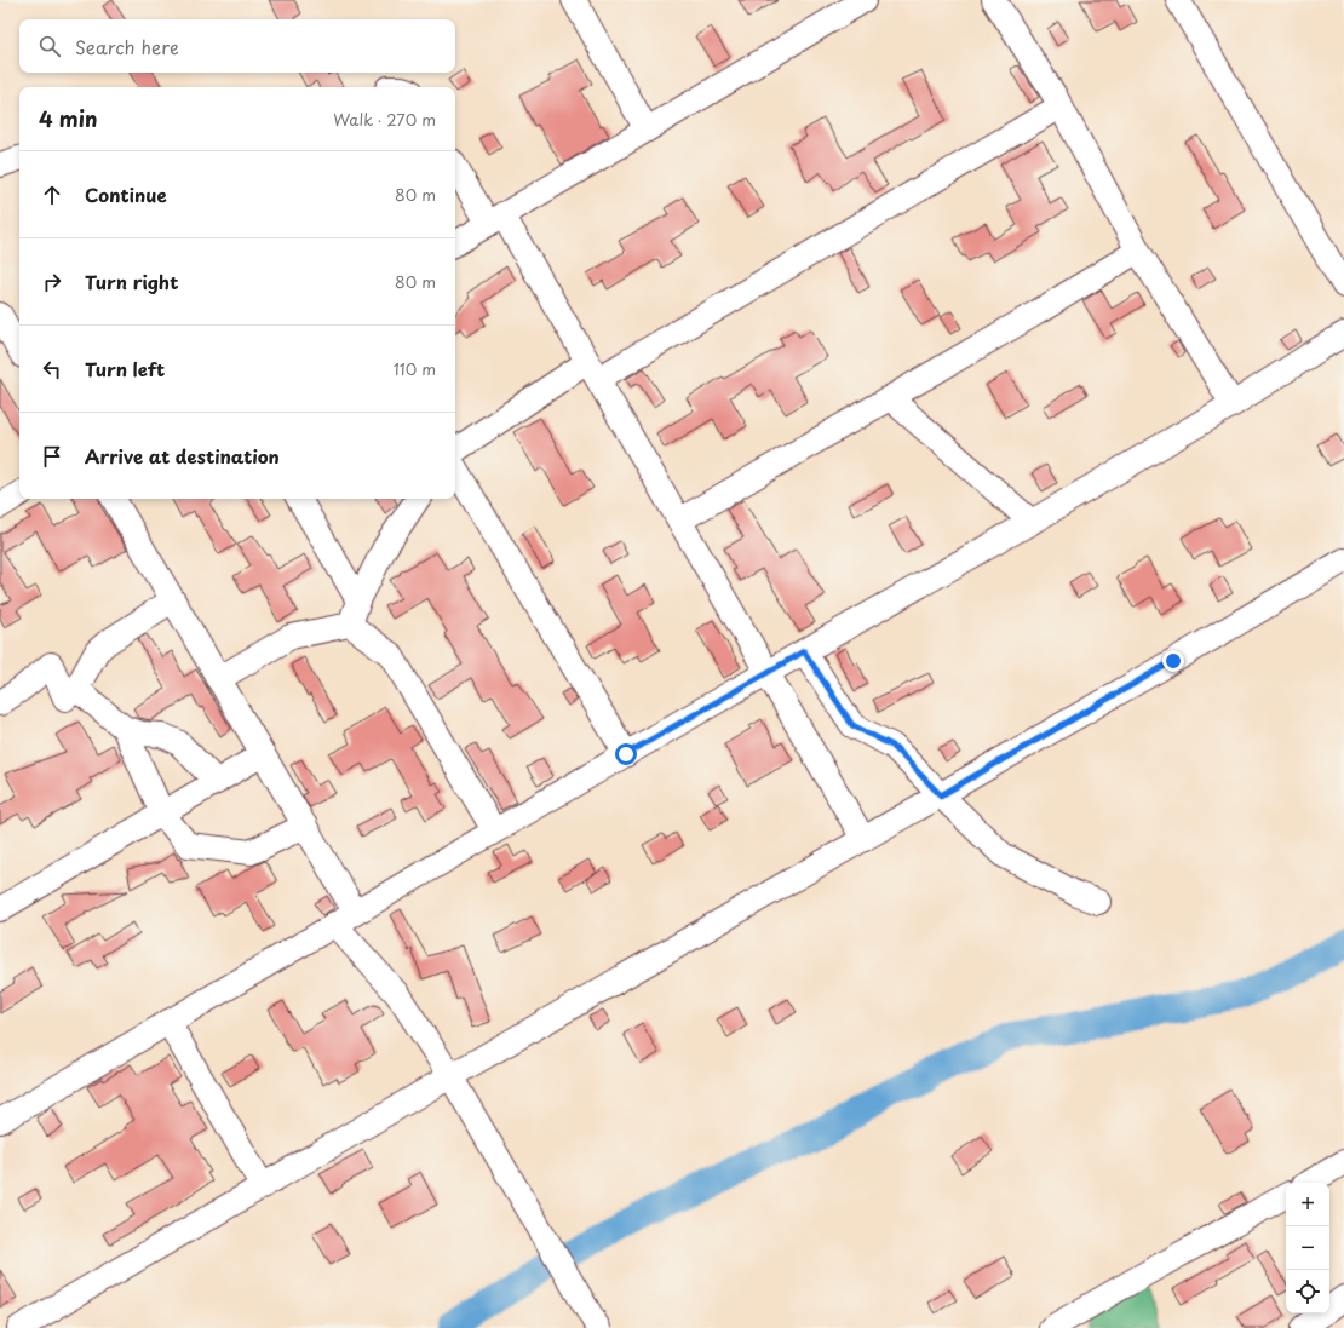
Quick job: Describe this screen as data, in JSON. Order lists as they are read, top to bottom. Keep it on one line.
{"page":{"search":"Search here","heading":["4 min","Walk · 270 m"],"list":[["Continue","80 m"],["Turn right","80 m"],["Turn left","110 m"],"Arrive at destination"],"map_buttons":["+","−"]}}
